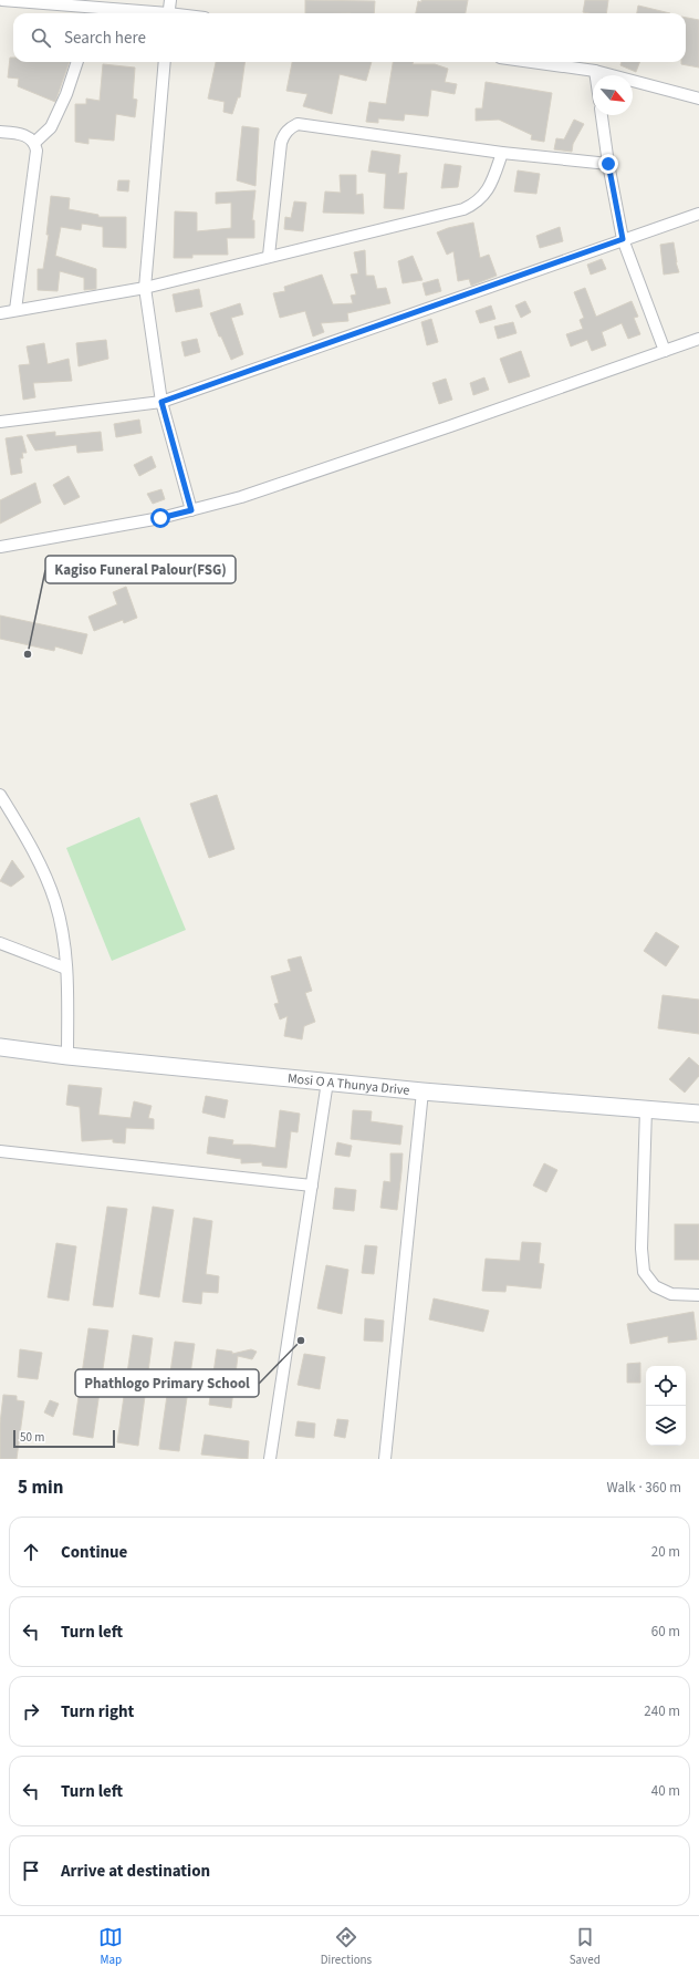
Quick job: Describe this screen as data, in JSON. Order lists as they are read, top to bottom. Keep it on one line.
{"streets":{"street":["Mosi O A Thunya Drive"]},"places":["Kagiso Funeral Palour(FSG)","Phathlogo Primary School"],"scale_bar":"50 m","north":"bottom right","page":{"search":"Search here","scale":"50 m","heading":["5 min","Walk · 360 m"],"list":[["Continue","20 m"],["Turn left","60 m"],["Turn right","240 m"],["Turn left","40 m"],"Arrive at destination"],"nav":["Map","Directions","Saved"]}}
